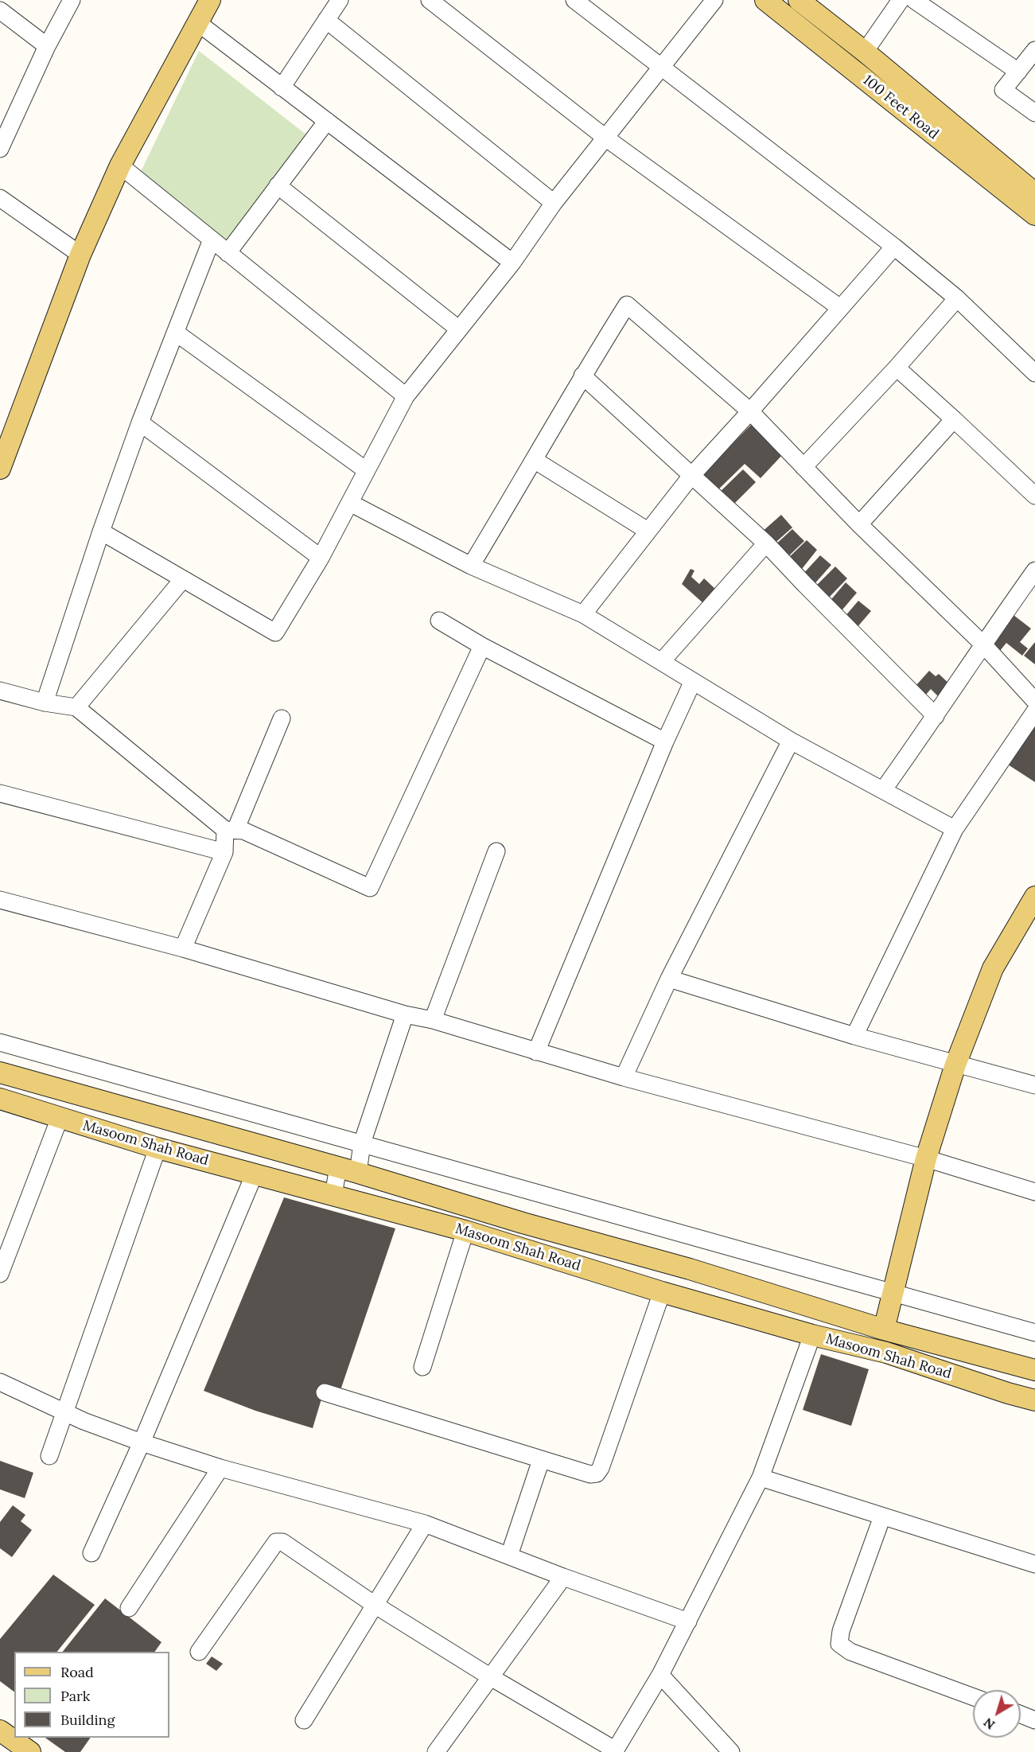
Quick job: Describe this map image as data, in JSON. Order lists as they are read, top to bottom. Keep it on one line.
{"streets":{"main road":["100 Feet Road","Masoom Shah Road"]},"legend":["Road","Park","Building"],"north":"bottom left"}
